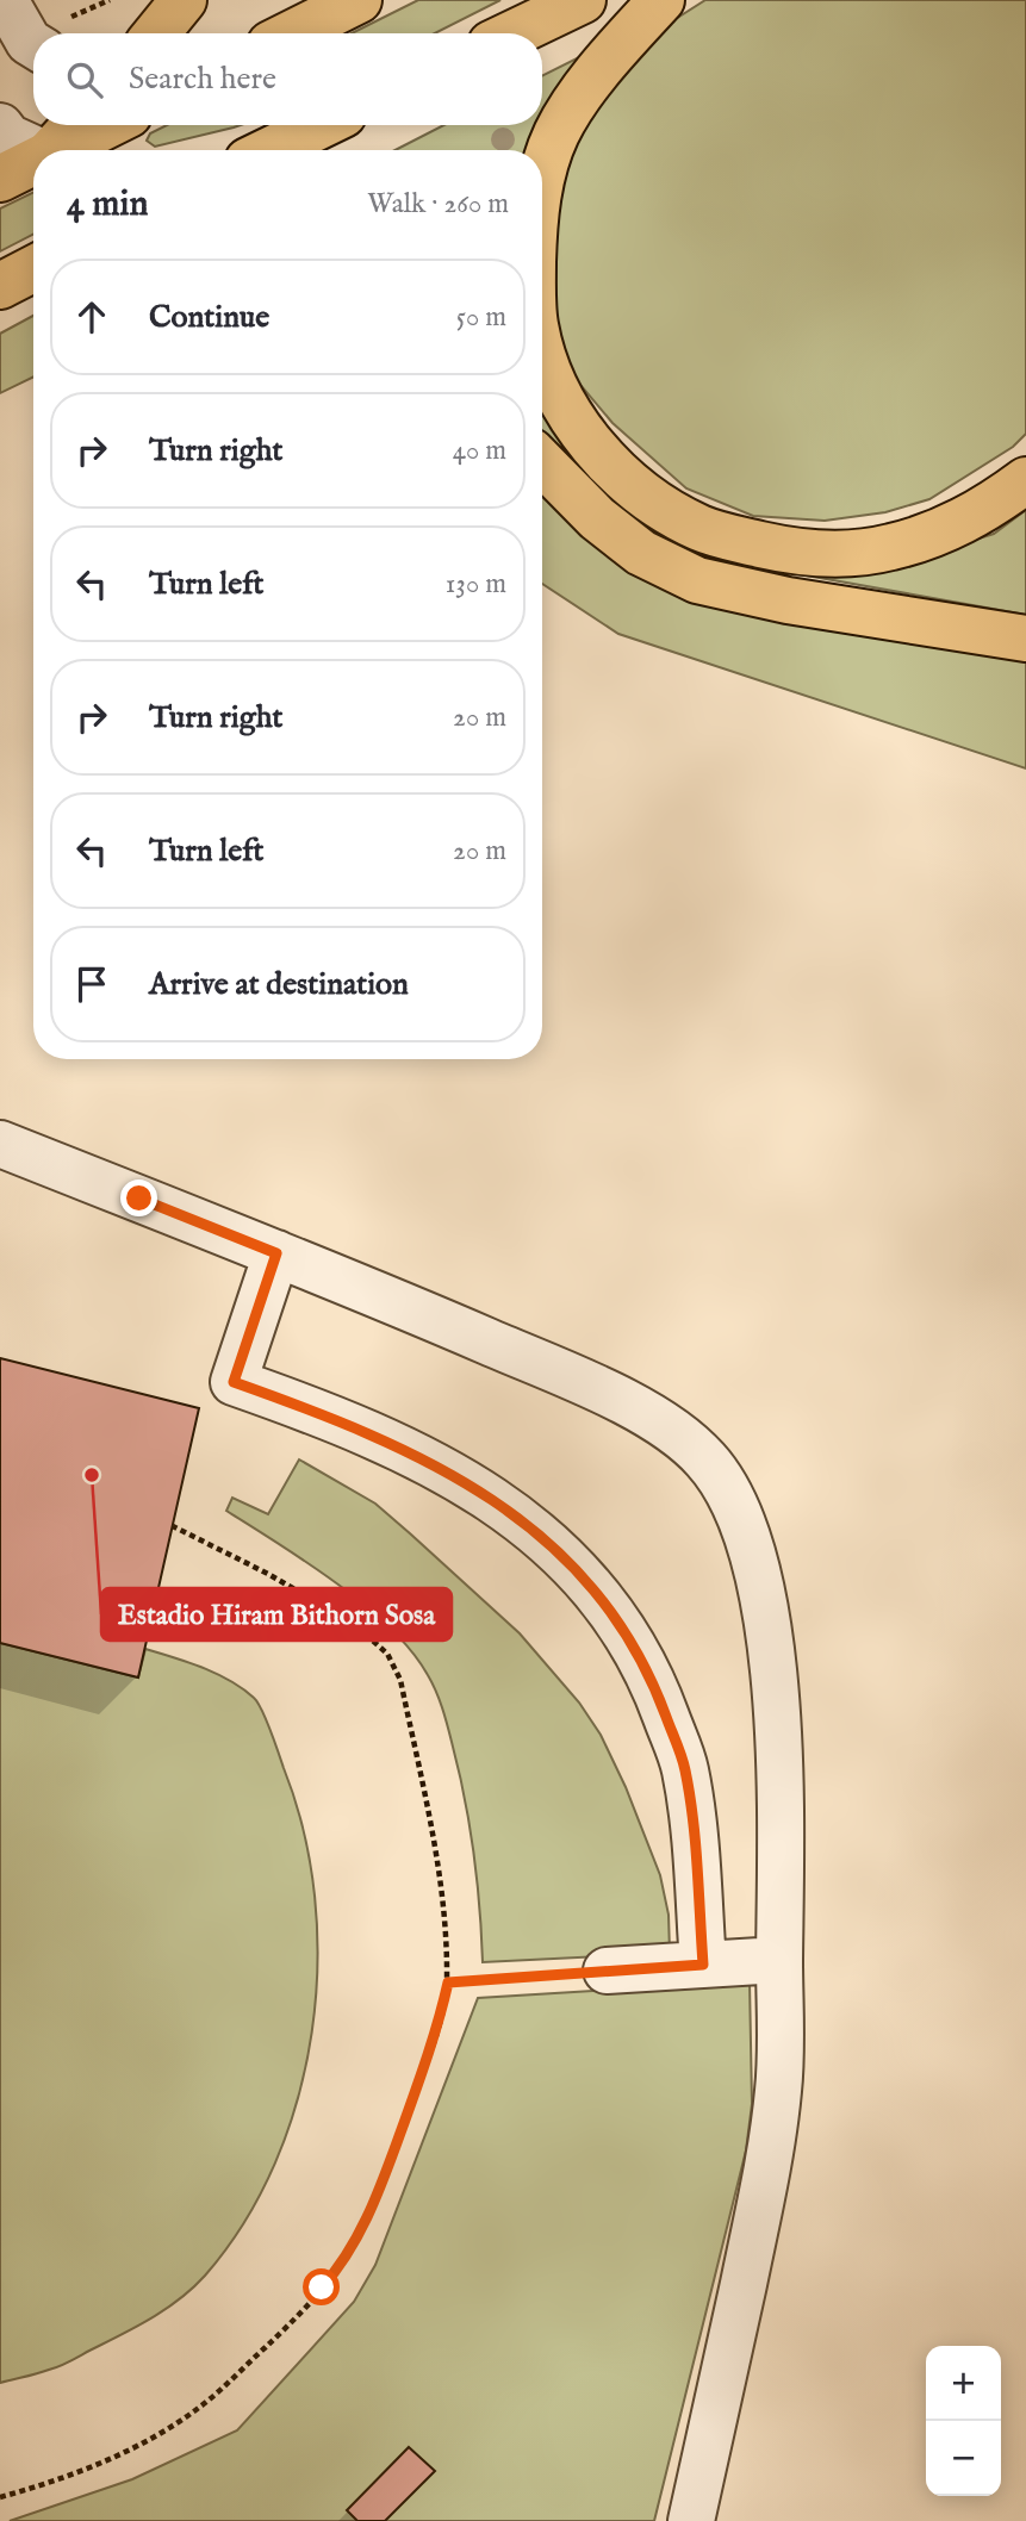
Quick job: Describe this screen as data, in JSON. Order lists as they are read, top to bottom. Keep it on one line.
{"places":["Estadio Hiram Bithorn Sosa"],"page":{"search":"Search here","heading":["4 min","Walk · 260 m"],"list":[["Continue","50 m"],["Turn right","40 m"],["Turn left","130 m"],["Turn right","20 m"],["Turn left","20 m"],"Arrive at destination"],"map_buttons":["+","−"]}}
